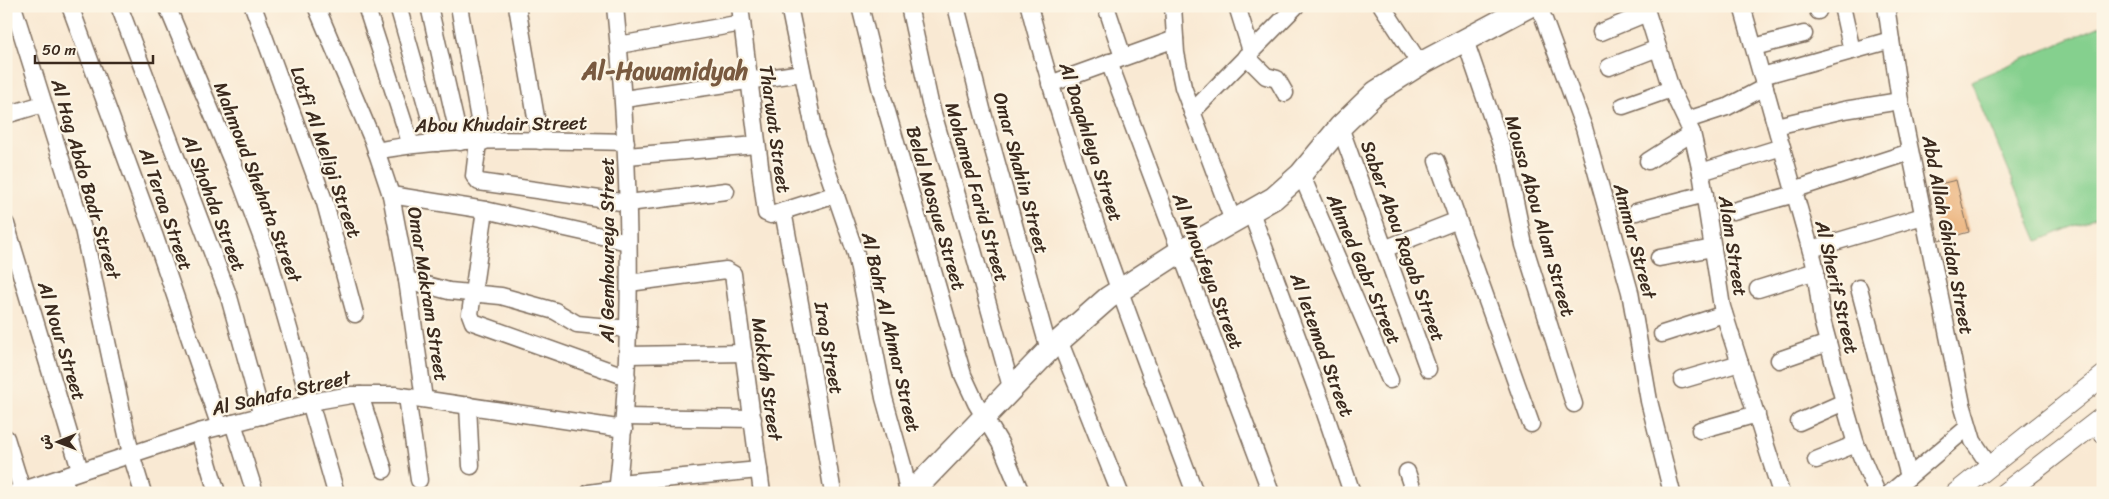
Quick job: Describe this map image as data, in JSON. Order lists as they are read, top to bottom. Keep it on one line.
{"streets":{"street":["Abou Khudair Street","Tharwat Street","Al Daqahleya Street","Lotfi Al Meligi Street","Omar Shahin Street","Al Hag Abdo Badr Street","Mahmoud Shehata Street","Mohamed Farid Street","Al Shohda Street","Belal Mosque Street","Al Teraa Street","Mousa Abou Alam Street","Abd Allah Ghidan Street","Saber Abou Ragab Street","Ammar Street","Alam Street","Al Gemhoureya Street","Ahmed Gabr Street","Al Mnoufeya Street","Al Sherif Street","Omar Makram Street","Al Bahr Al Ahmar Street","Al Nour Street","Al Ietemad Street","Iraq Street","Makkah Street","Al Sahafa Street"]},"crossings":[["Abou Khudair Street","Tharwat Street"],["Abou Khudair Street","Al Gemhoureya Street"],["Abou Khudair Street","Omar Makram Street"],["Tharwat Street","Al Bahr Al Ahmar Street"],["Tharwat Street","Iraq Street"],["Al Hag Abdo Badr Street","Al Sahafa Street"],["Mahmoud Shehata Street","Al Sahafa Street"],["Al Shohda Street","Al Sahafa Street"],["Al Teraa Street","Al Sahafa Street"],["Al Gemhoureya Street","Omar Makram Street"],["Al Gemhoureya Street","Makkah Street"],["Al Gemhoureya Street","Al Sahafa Street"],["Omar Makram Street","Al Sahafa Street"],["Al Nour Street","Al Sahafa Street"]],"districts":["Al-Hawamidyah"],"scale_bar":"50 m","north":"left"}
